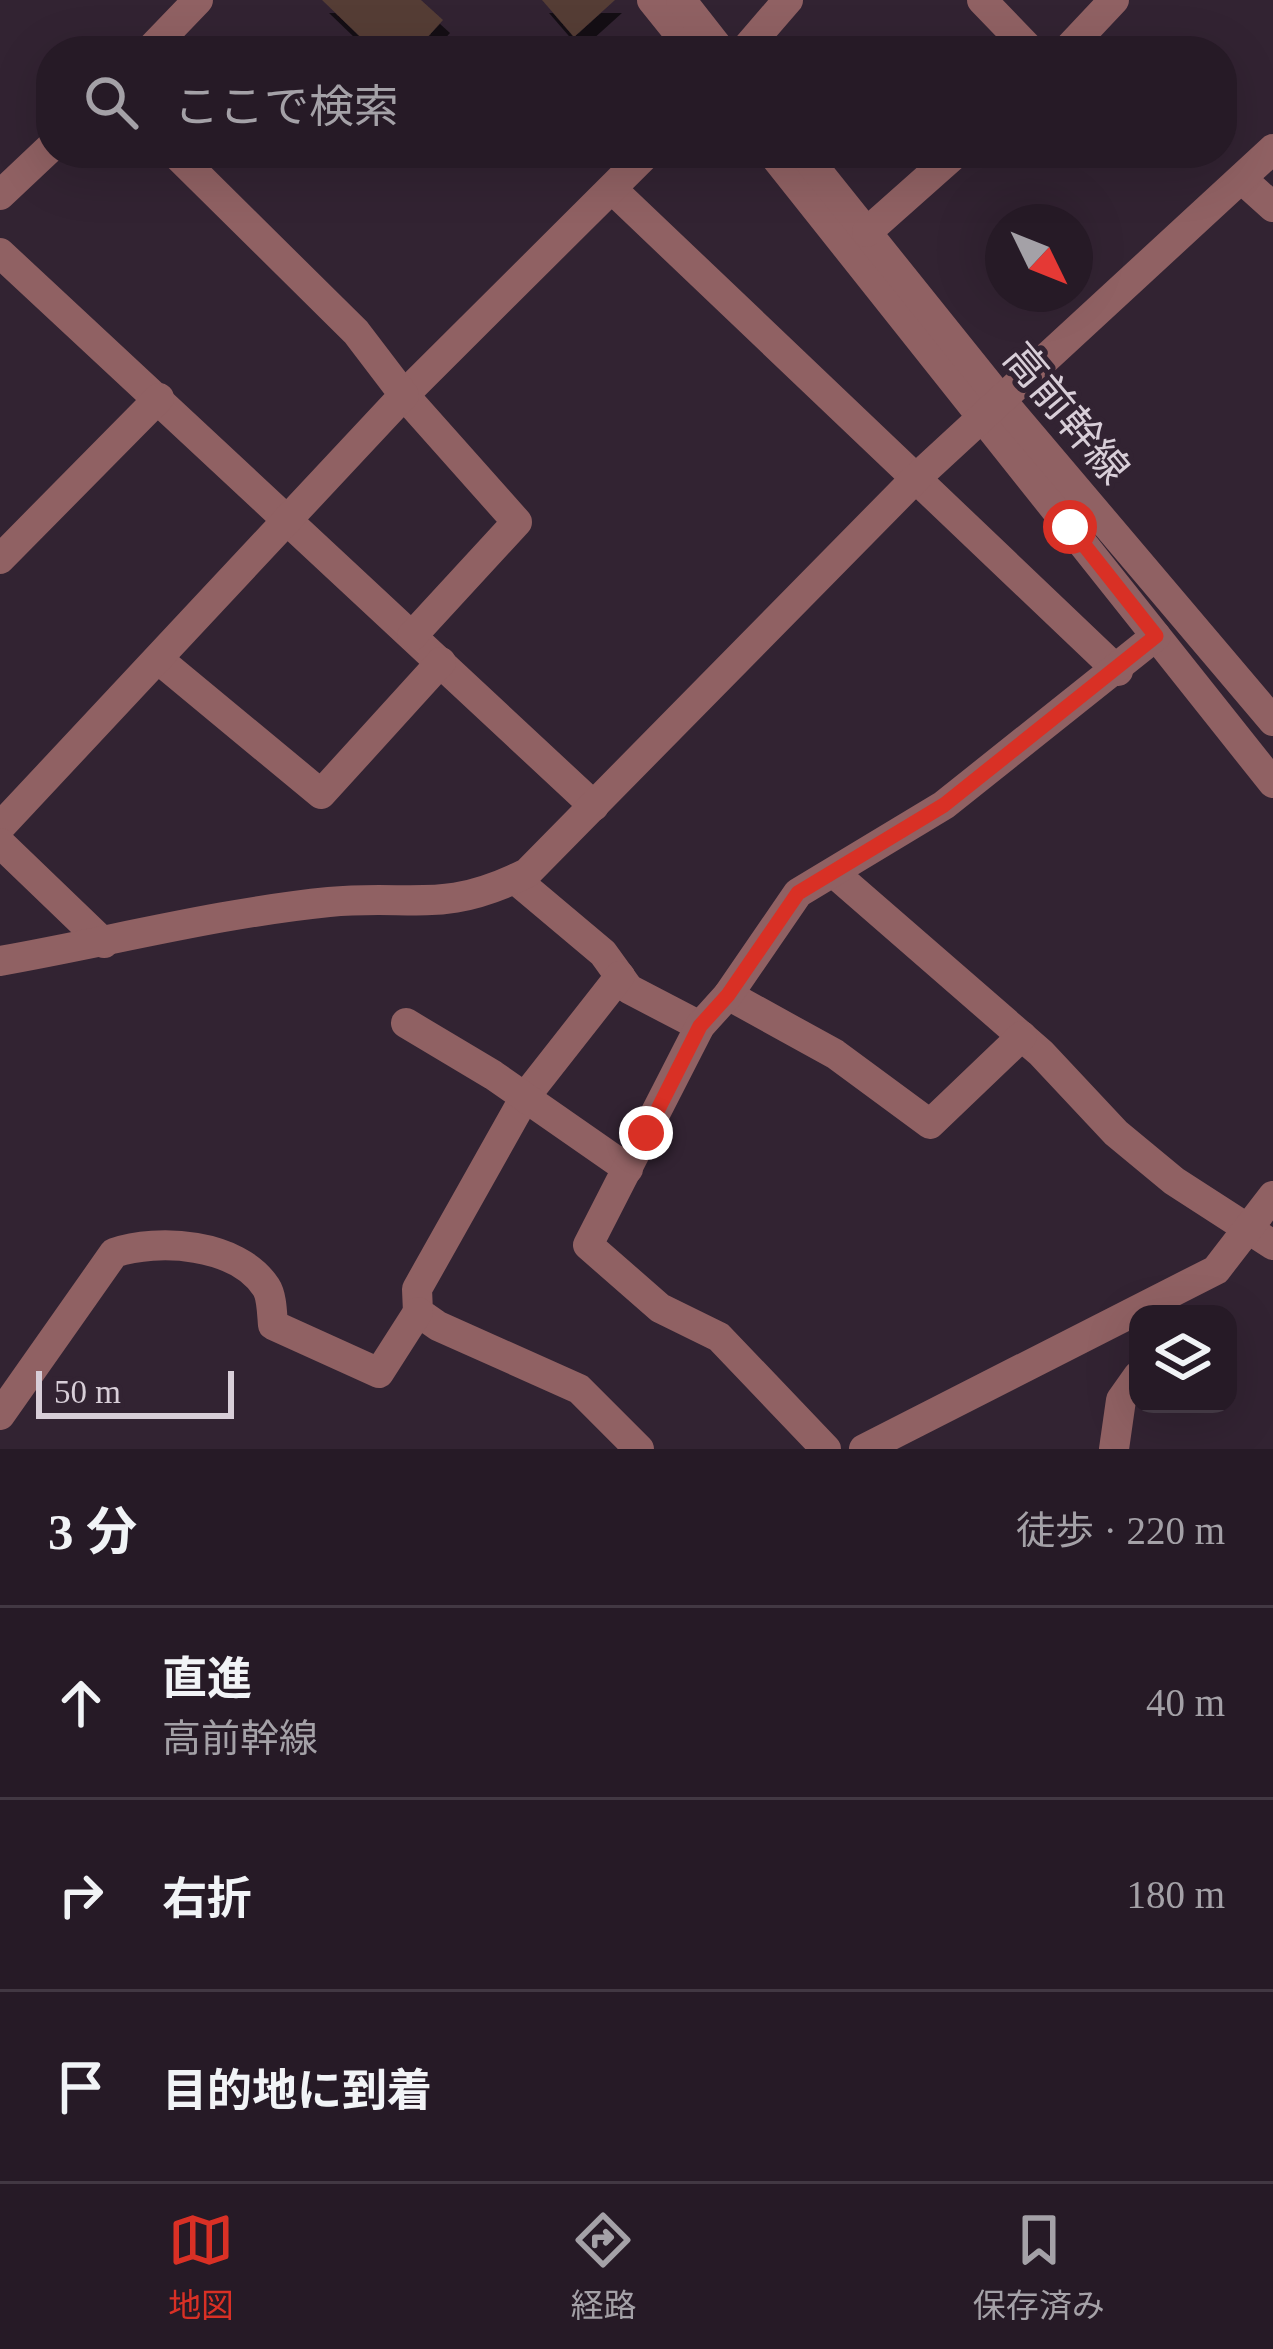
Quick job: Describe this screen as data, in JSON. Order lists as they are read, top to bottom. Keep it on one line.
{"streets":{"street":["高前幹線"]},"scale_bar":"50 m","north":"bottom right","page":{"search":"ここで検索","scale":"50 m","heading":["3 分","徒歩 · 220 m"],"list":[["直進","高前幹線","40 m"],["右折","180 m"],"目的地に到着"],"nav":["地図","経路","保存済み"]}}
